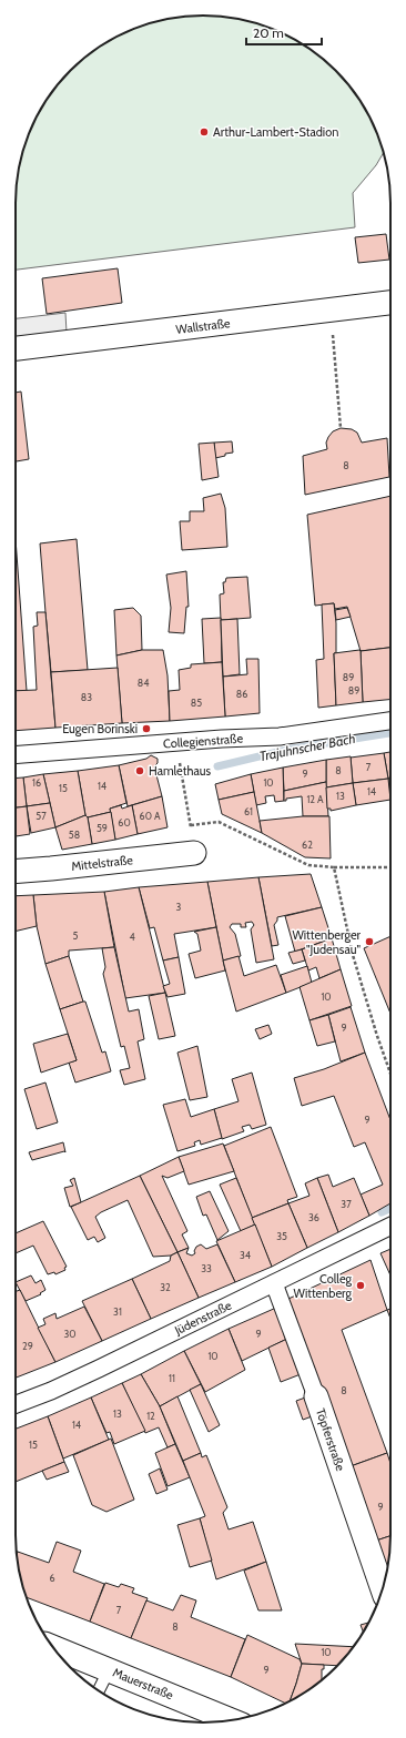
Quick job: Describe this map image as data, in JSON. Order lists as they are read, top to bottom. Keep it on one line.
{"streets":{"street":["Wallstraße","Collegienstraße","Mittelstraße","Jüdenstraße","Töpferstraße","Mauerstraße"]},"crossings":[["Jüdenstraße","Töpferstraße"]],"water":["Trajuhnscher Bach"],"places":["Arthur-Lambert-Stadion","Eugen Borinski","Hamlethaus","Wittenberger \"Judensau\"","Colleg Wittenberg"],"house_numbers":["8","89","84","89","86","83","85","7","8","9","16","10","14","15","14","13","12 A","61","57","60 A","60","59","58","62","3","5","4","10","9","9","37","36","35","34","33","32","31","30","9","29","10","11","8","13","12","14","15","9","6","7","8","10","9"],"scale_bar":"20 m"}
